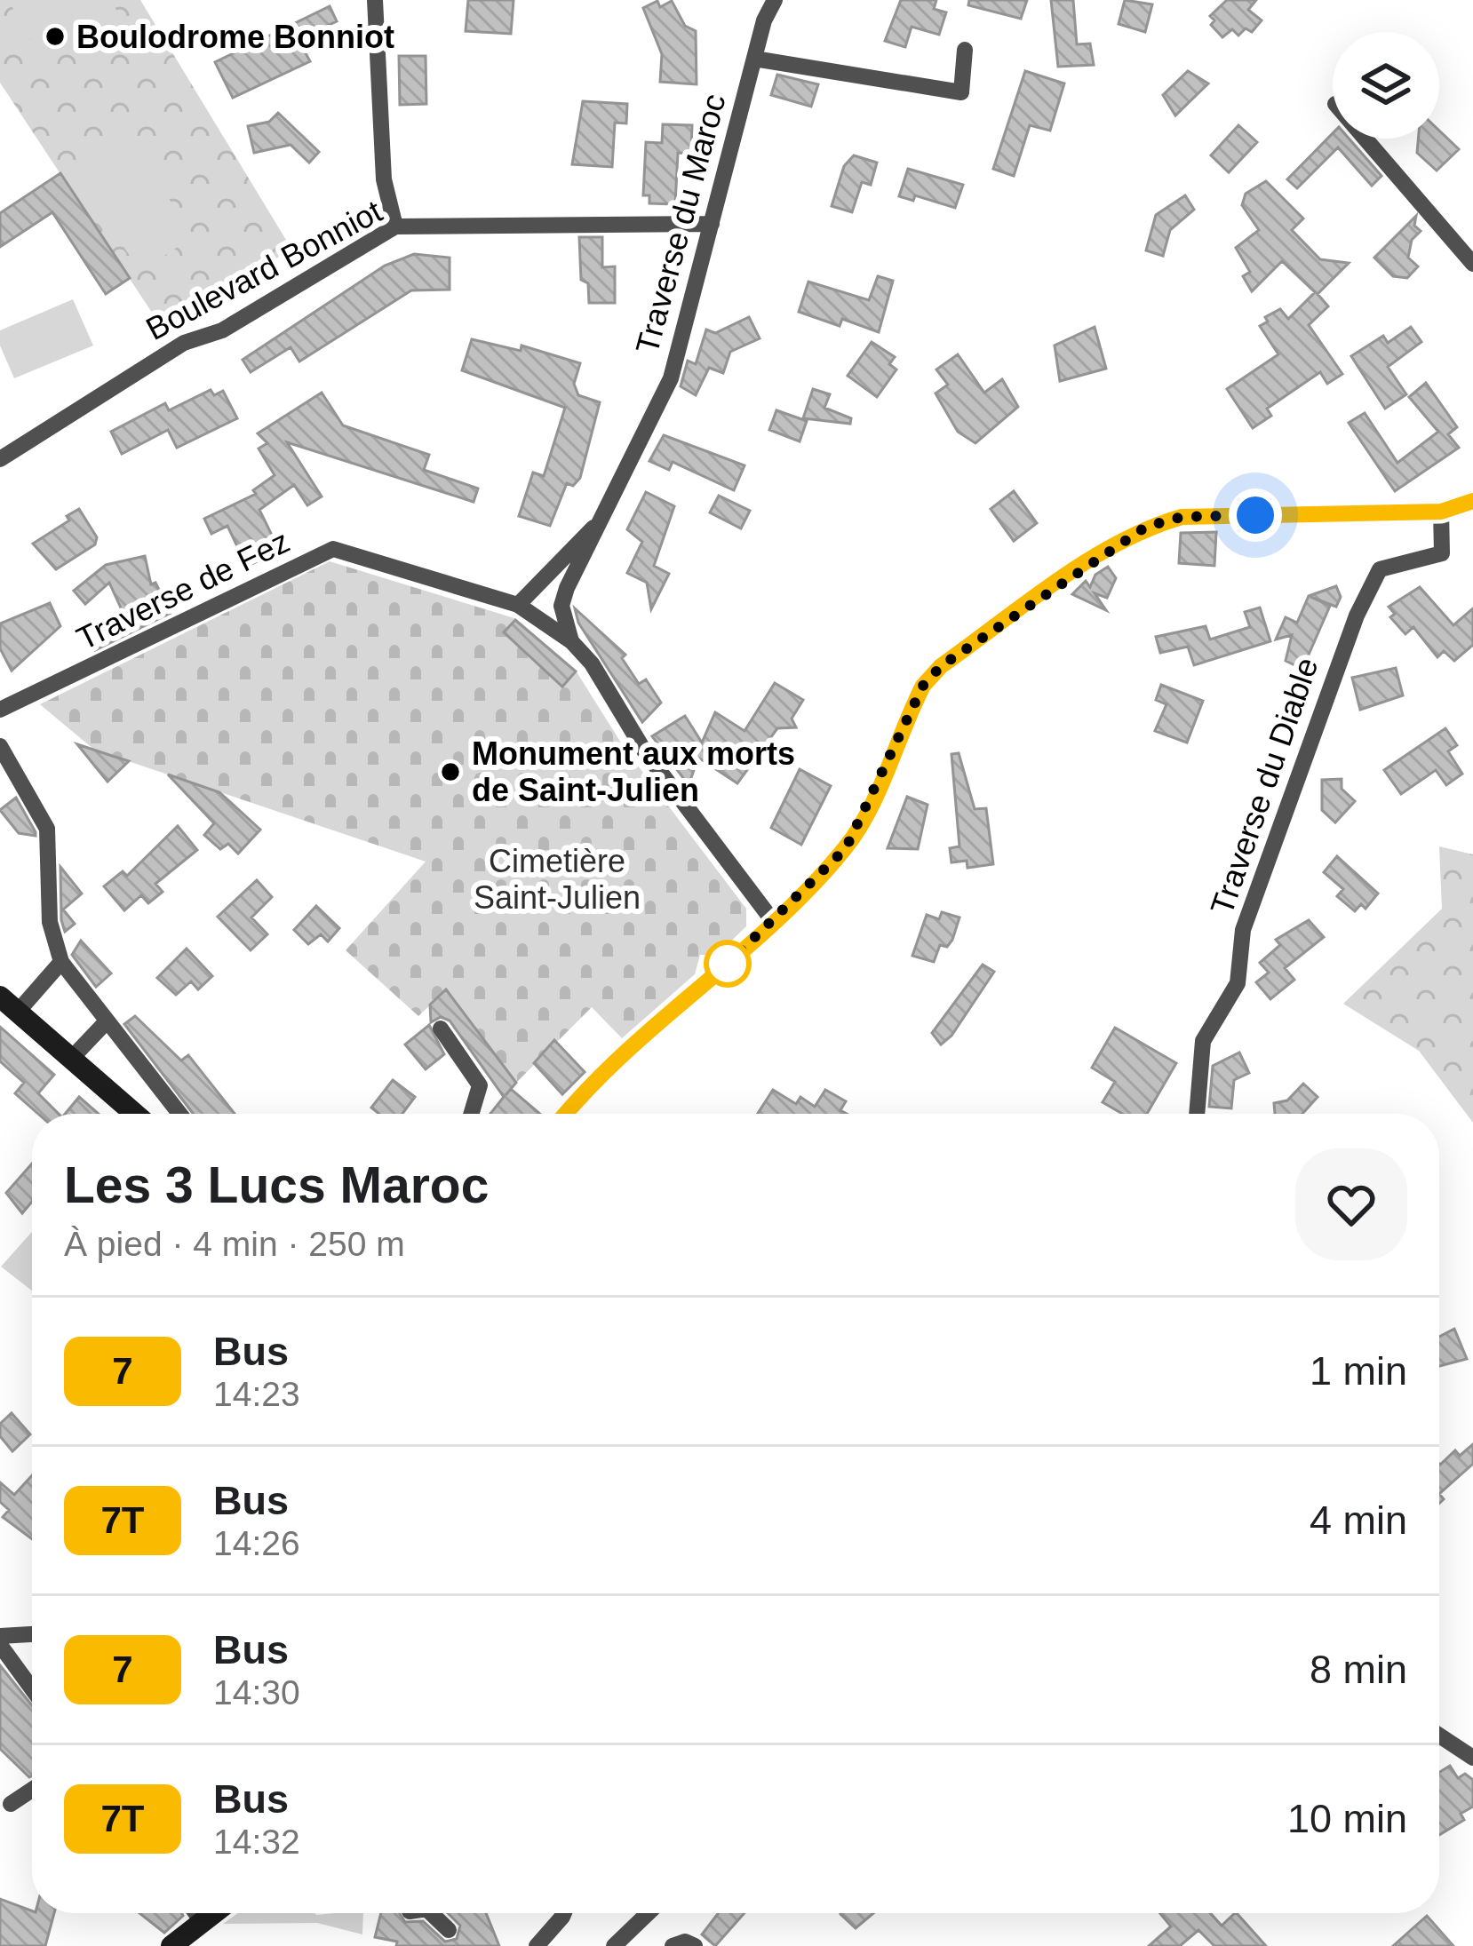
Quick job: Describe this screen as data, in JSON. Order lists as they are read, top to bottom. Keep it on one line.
{"streets":{"street":["Traverse du Maroc","Boulevard Bonniot","Traverse de Fez","Traverse du Diable"]},"crossings":[["Traverse du Maroc","Boulevard Bonniot"],["Traverse du Maroc","Traverse de Fez"]],"parks":["Cimetière Saint-Julien"],"places":["Boulodrome Bonniot","Monument aux morts de Saint-Julien"],"lines":["bus line 7"],"page":{"heading":["Les 3 Lucs Maroc","À pied · 4 min · 250 m"],"list":[{"mark":"7","name":"Bus","note":"14:23","value":"1 min"},{"mark":"7T","name":"Bus","note":"14:26","value":"4 min"},{"mark":"7","name":"Bus","note":"14:30","value":"8 min"},{"mark":"7T","name":"Bus","note":"14:32","value":"10 min"}]}}
